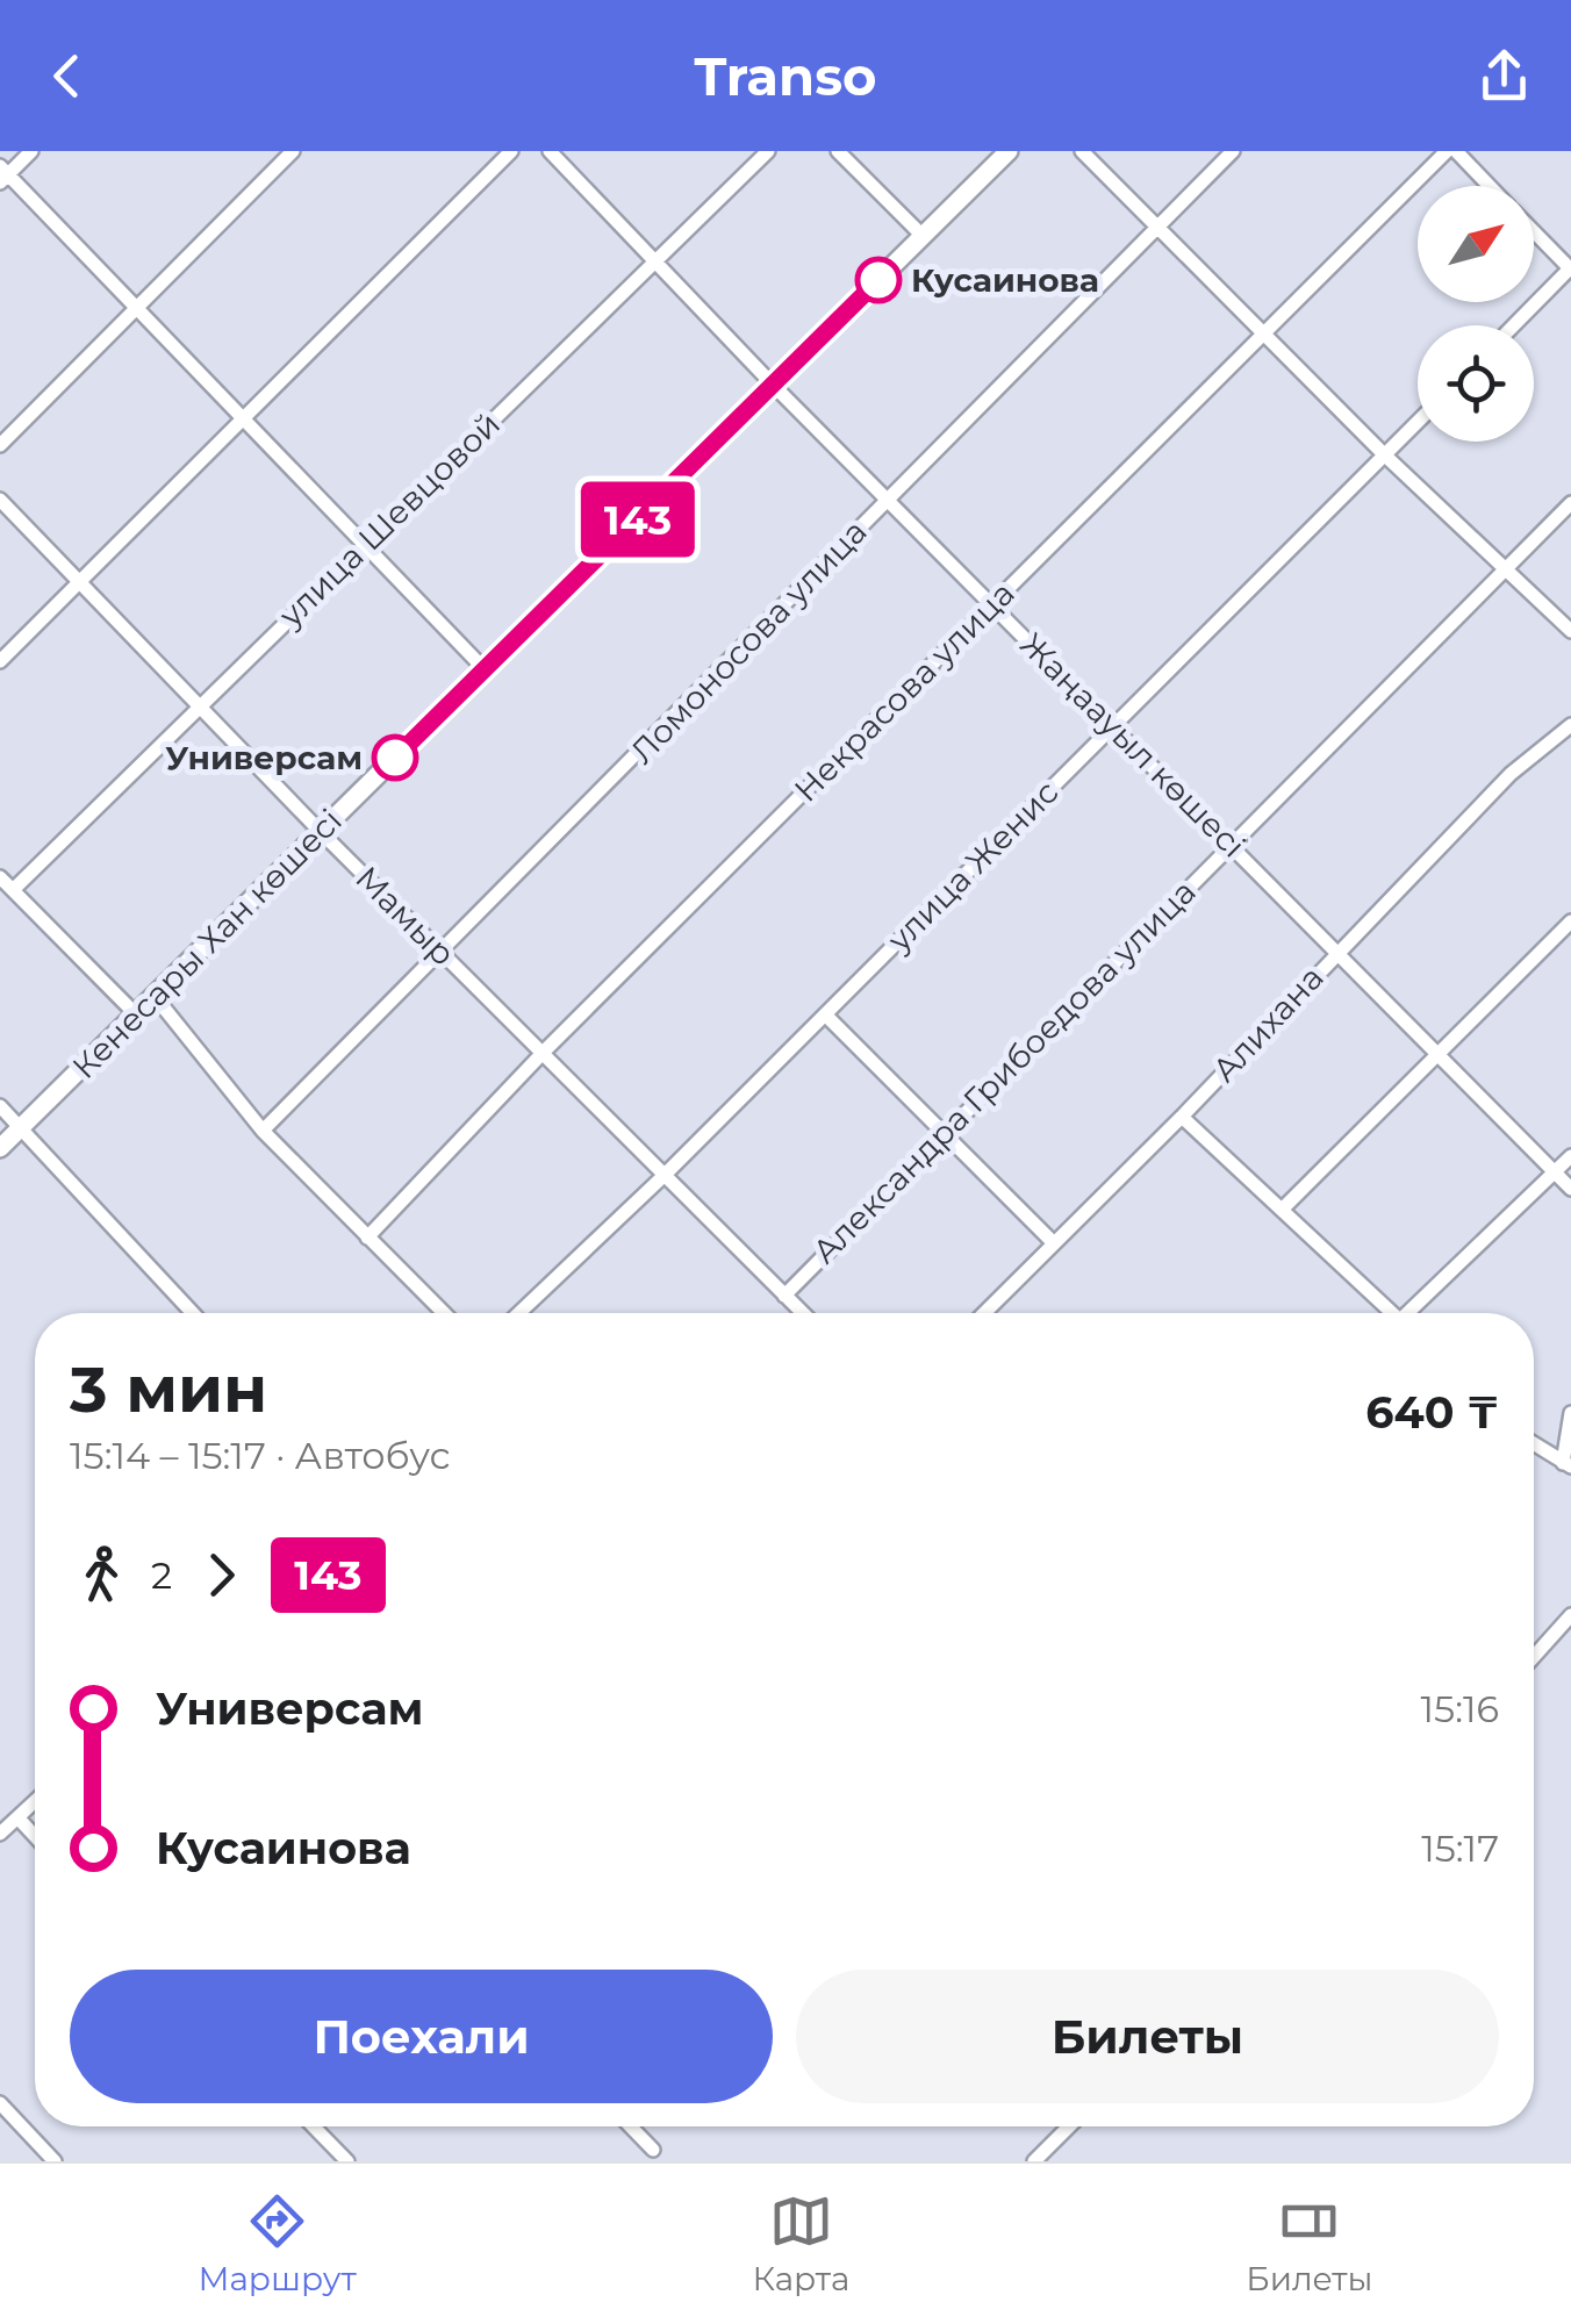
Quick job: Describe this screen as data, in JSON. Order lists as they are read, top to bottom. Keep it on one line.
{"streets":{"main road":["Кенесары Хан көшесі"],"street":["улица Шевцовой","Ломоносова улица","Некрасова улица","Жаңаауыл көшесі","улица Женис","Мамыр","Алихана","Александра Грибоедова улица"]},"crossings":[["улица Шевцовой","Жаңаауыл көшесі"],["улица Шевцовой","Мамыр"],["Ломоносова улица","Жаңаауыл көшесі"],["Ломоносова улица","Мамыр"],["Некрасова улица","Жаңаауыл көшесі"],["Некрасова улица","Мамыр"],["Жаңаауыл көшесі","улица Женис"],["Жаңаауыл көшесі","Кенесары Хан көшесі"],["Жаңаауыл көшесі","Алихана"],["Жаңаауыл көшесі","Александра Грибоедова улица"],["улица Женис","Мамыр"],["Мамыр","Кенесары Хан көшесі"],["Мамыр","Александра Грибоедова улица"]],"places":["Кусаинова","Универсам"],"lines":["bus line 143"],"north":"top right","page":{"header":"Transo","on_map":"143","heading":["3 мин","15:14 – 15:17 · Автобус","640 ₸"],"legs":["2","143"],"list":[{"name":"Универсам","value":"15:16"},{"name":"Кусаинова","value":"15:17"}],"buttons":["Поехали","Билеты"],"tabs":["Маршрут","Карта","Билеты"]}}
